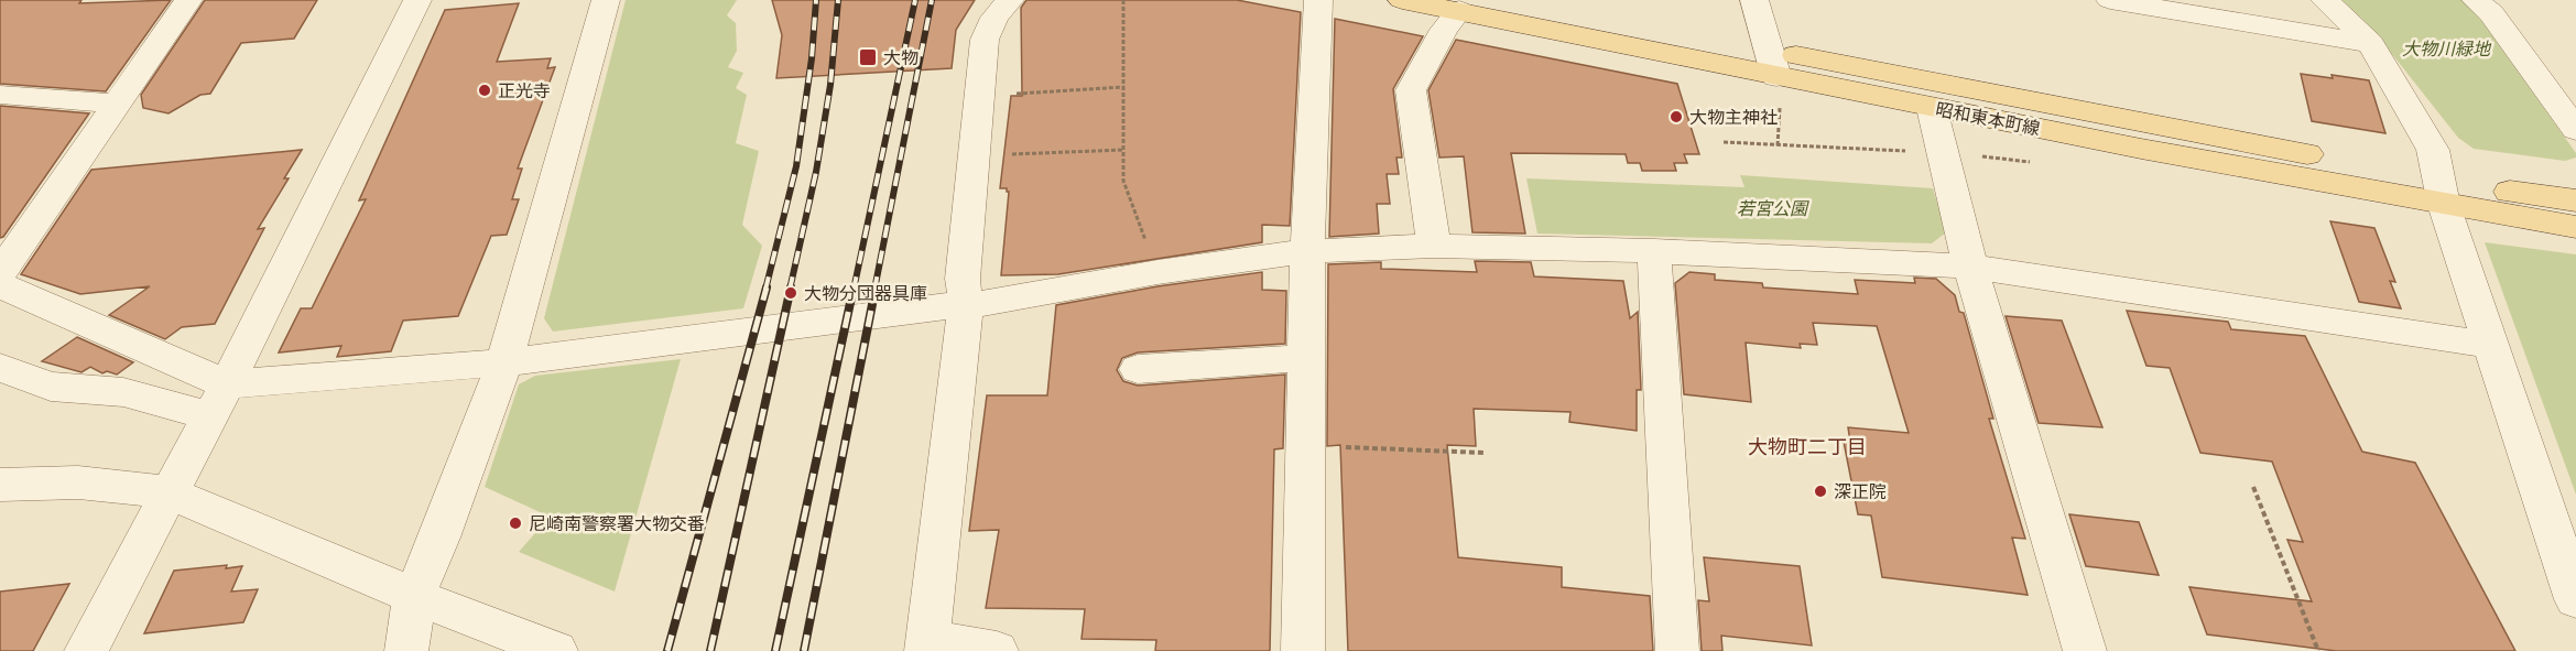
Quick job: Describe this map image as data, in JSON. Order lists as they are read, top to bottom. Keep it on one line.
{"streets":{"main road":["昭和東本町線"]},"districts":["大物町二丁目"],"parks":["大物川緑地","若宮公園"],"places":{"transit":["大物"],"other":["正光寺","大物主神社","大物分団器具庫","深正院","尼崎南警察署大物交番"]}}
